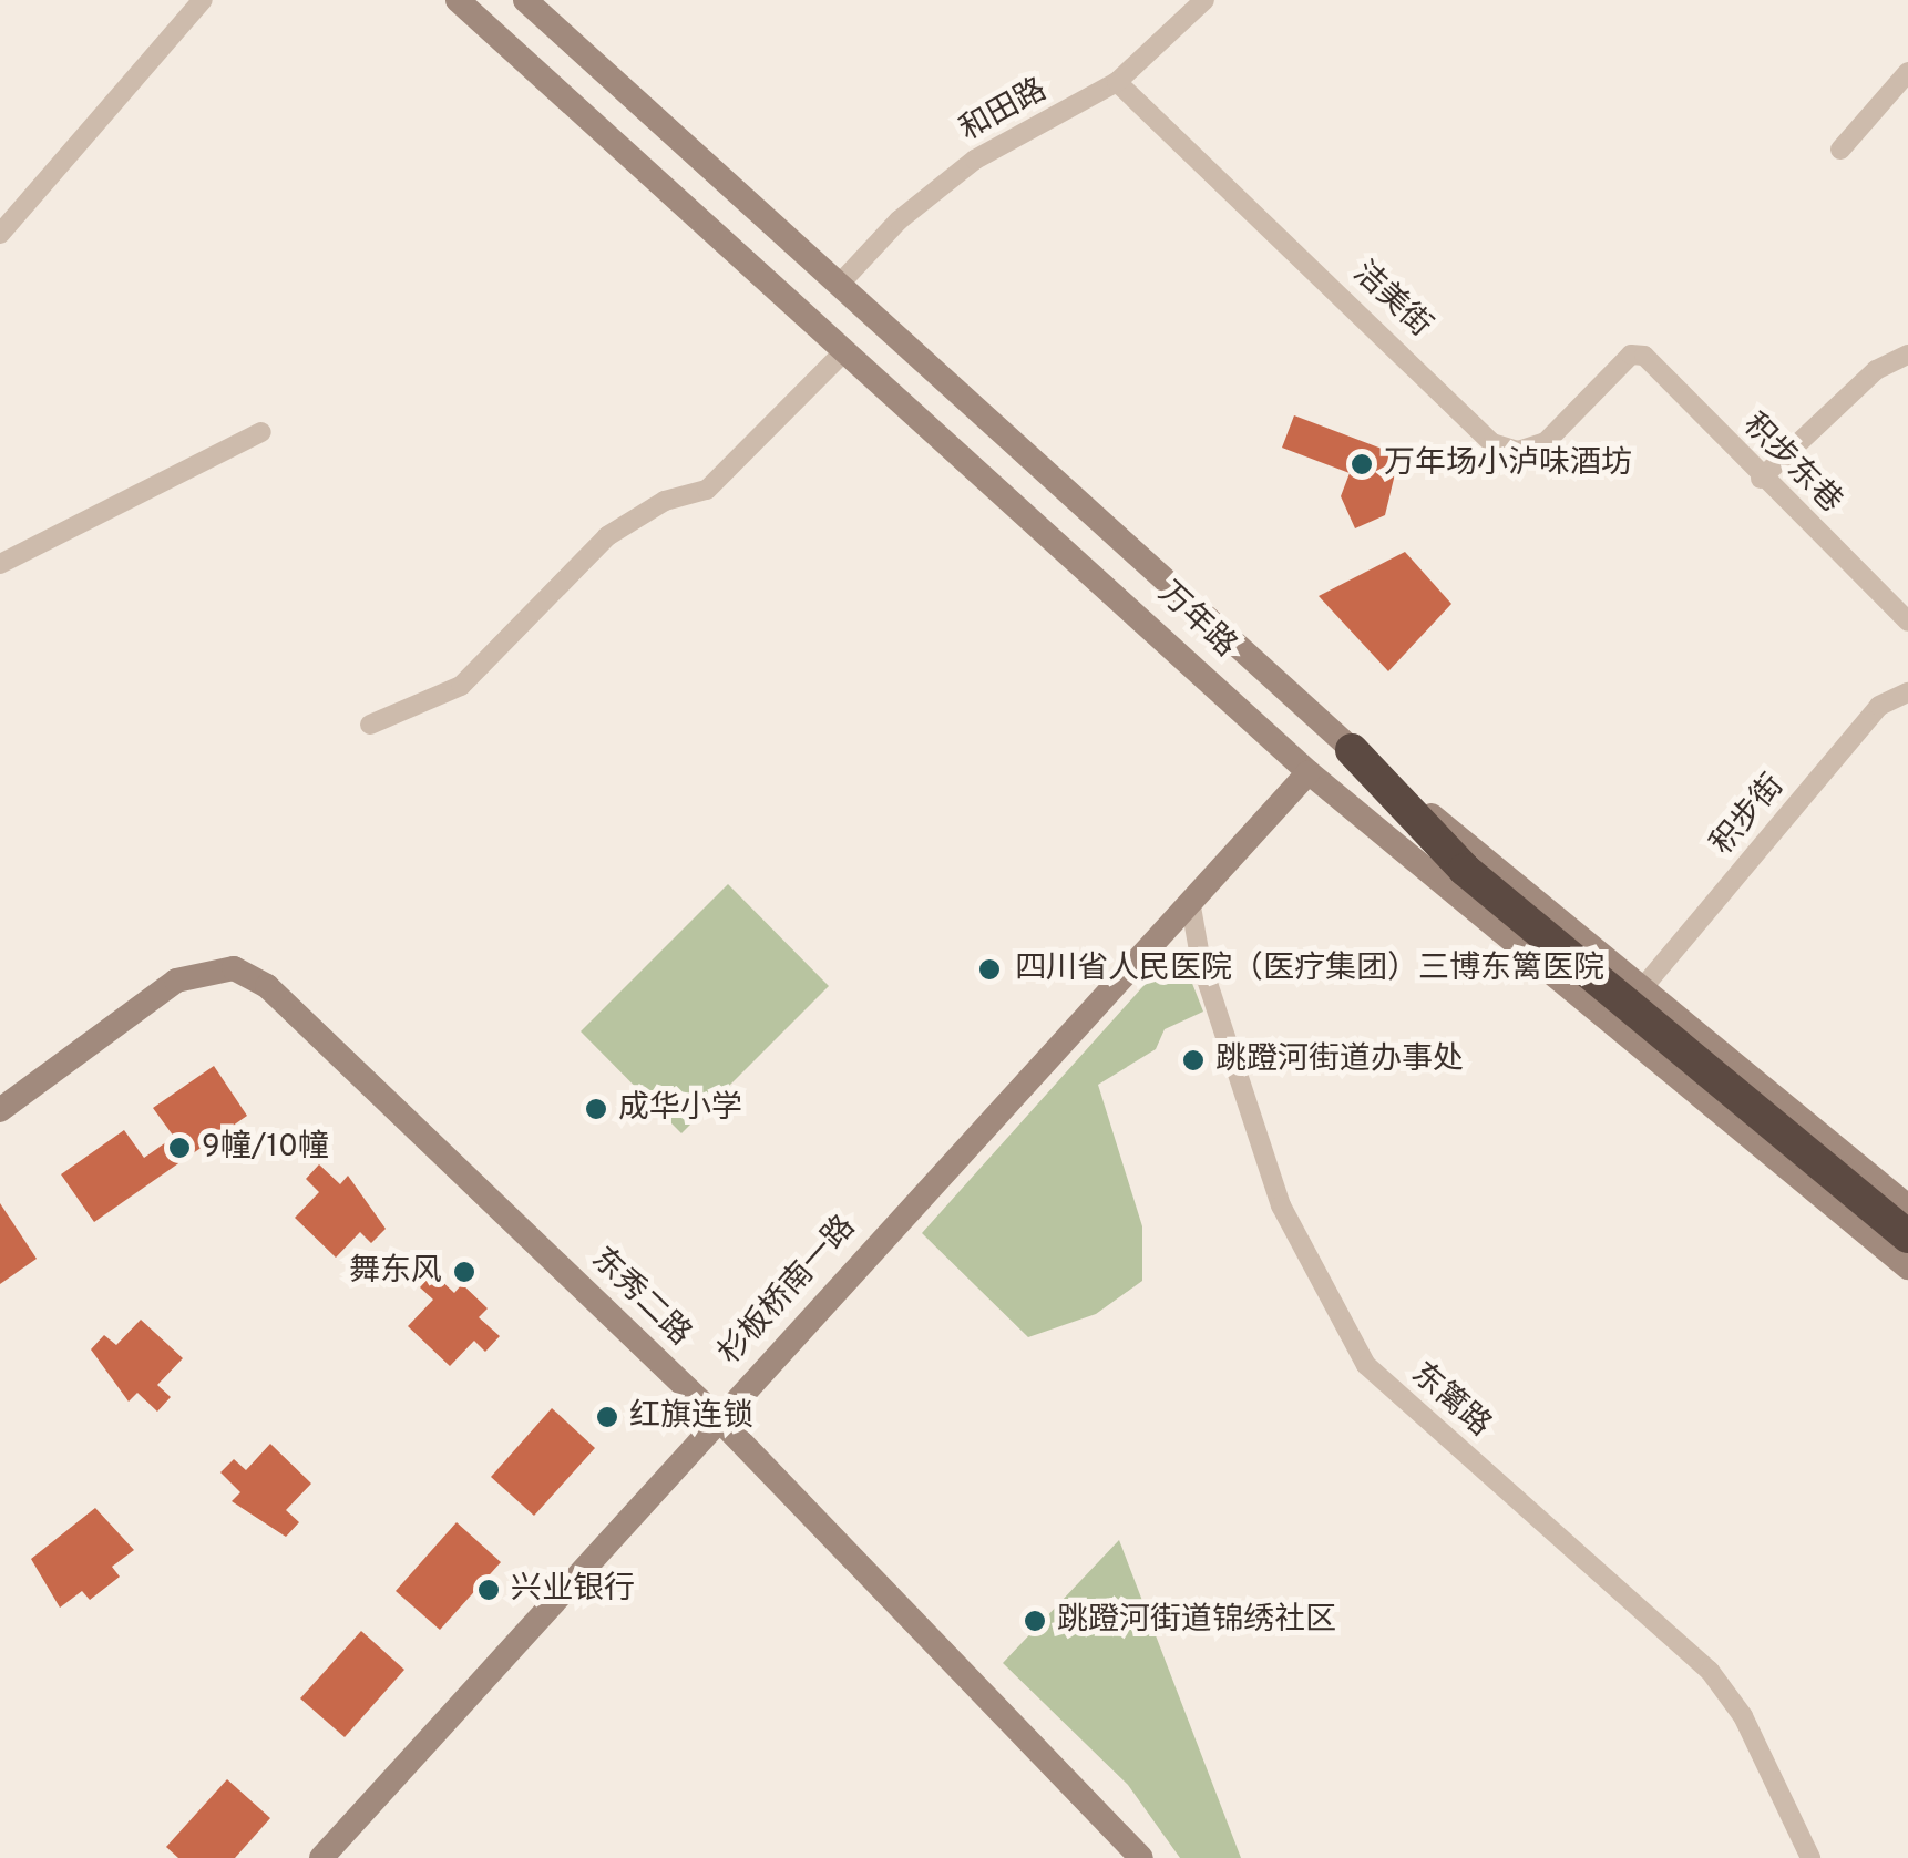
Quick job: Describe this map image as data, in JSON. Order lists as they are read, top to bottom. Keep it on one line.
{"streets":{"main road":["万年路","杉板桥南一路","东秀二路"],"street":["和田路","洁美街","积步东巷","积步街","东篱路"]},"crossings":[["和田路","洁美街"],["和田路","万年路"],["洁美街","积步东巷"],["万年路","积步街"],["万年路","杉板桥南一路"],["杉板桥南一路","东秀二路"],["杉板桥南一路","东篱路"]],"places":["万年场小泸味酒坊","四川省人民医院（医疗集团）三博东篱医院","跳蹬河街道办事处","成华小学","9幢/10幢","舞东风","红旗连锁","兴业银行","跳蹬河街道锦绣社区"]}
